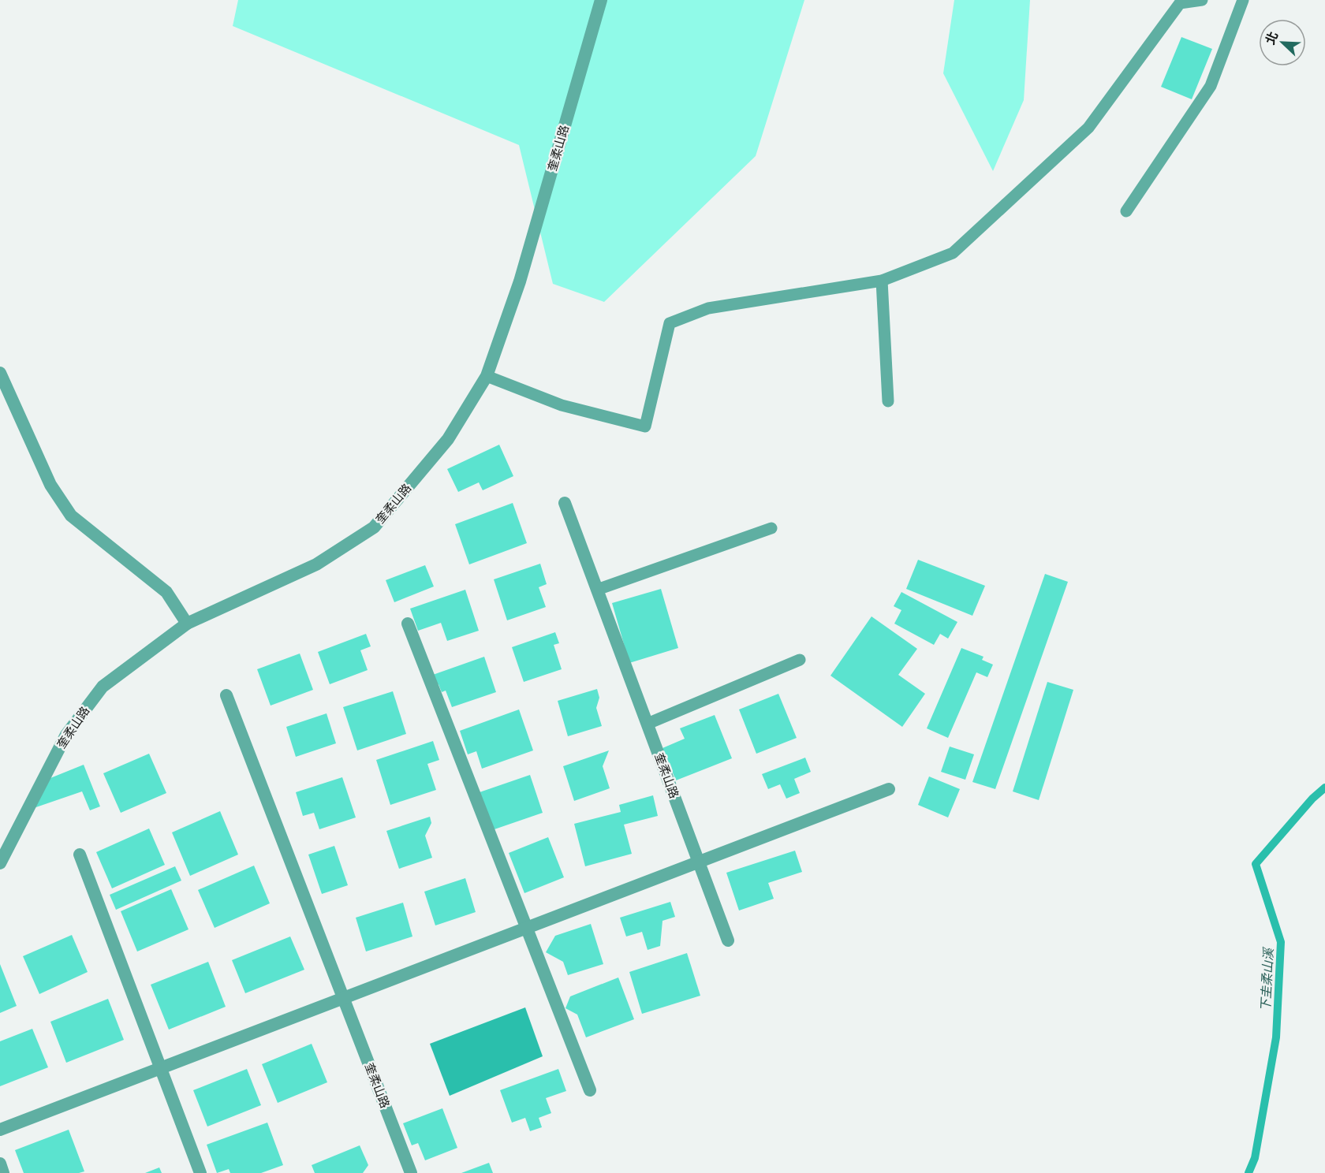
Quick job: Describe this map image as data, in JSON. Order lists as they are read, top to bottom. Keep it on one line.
{"streets":{"street":["奎柔山路"]},"water":["下圭柔山溪"],"north":"top left"}
